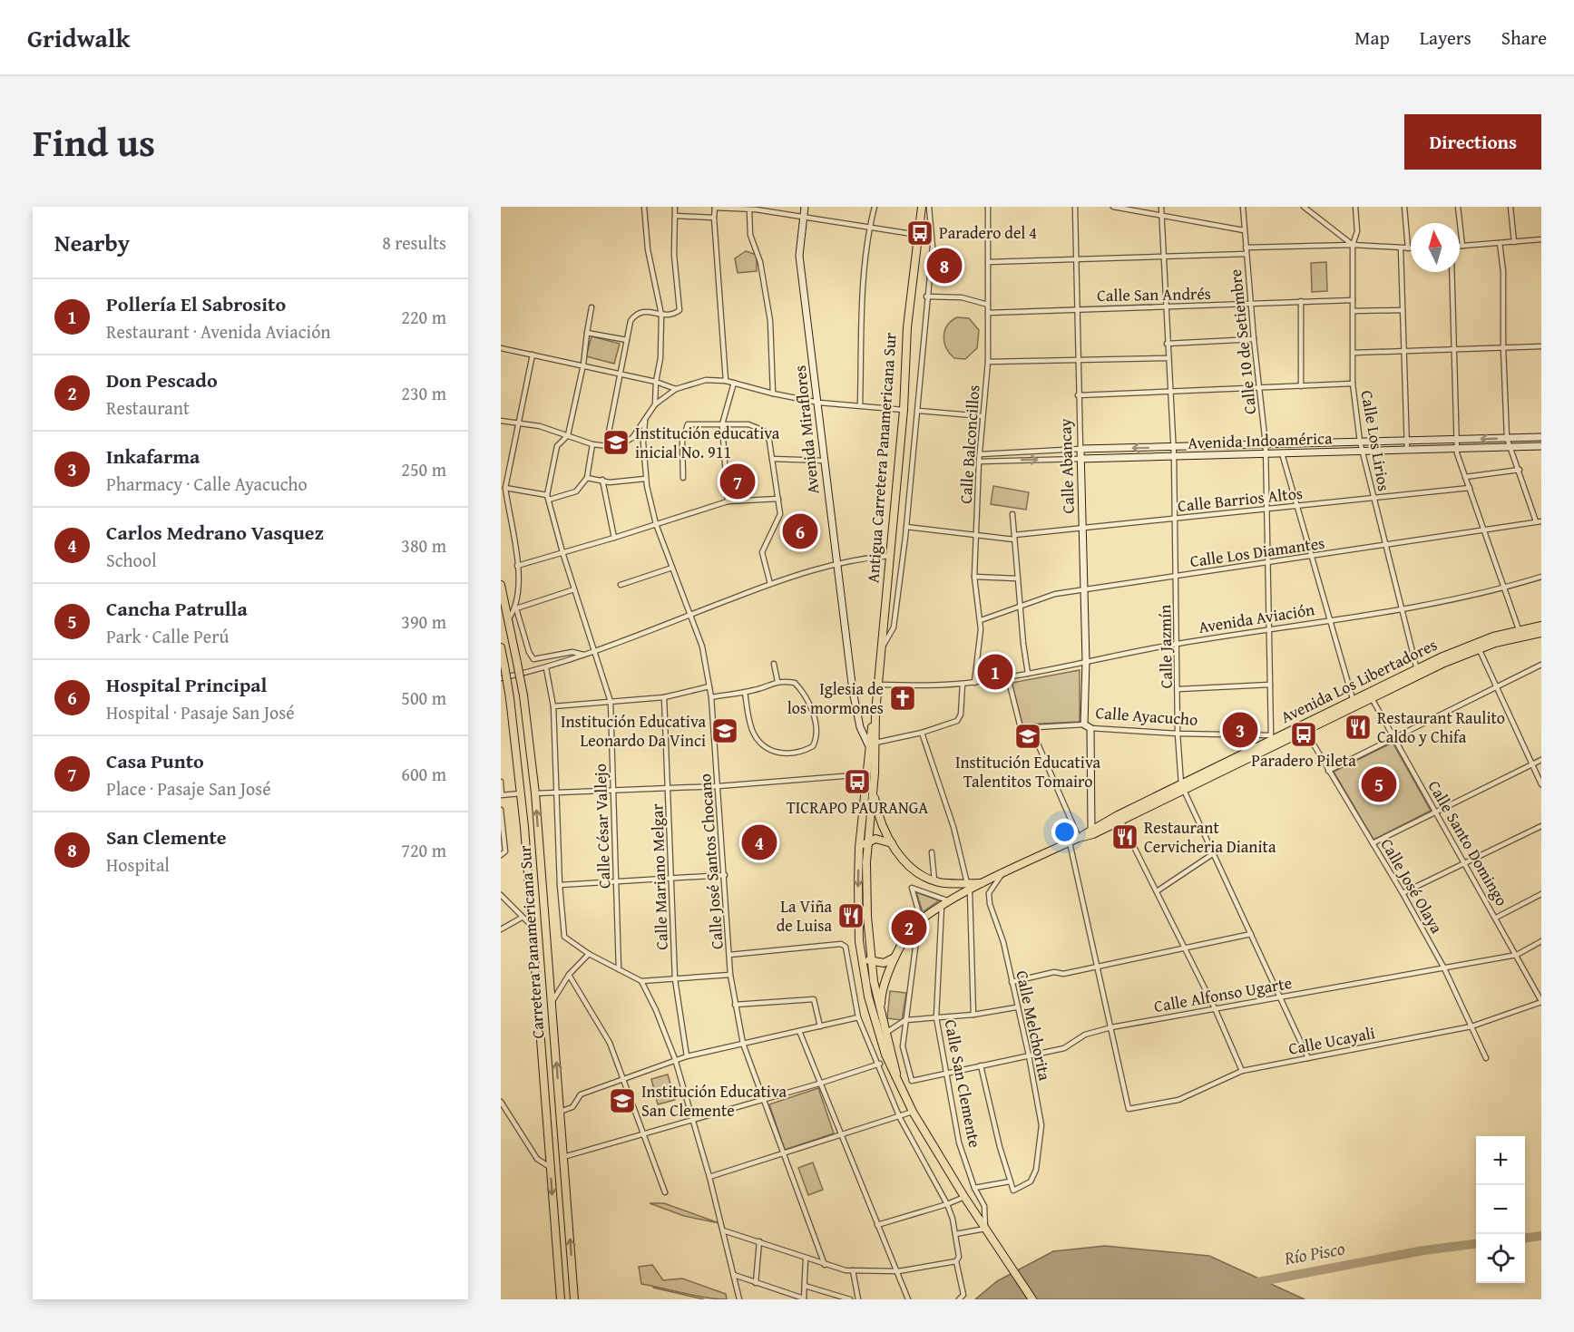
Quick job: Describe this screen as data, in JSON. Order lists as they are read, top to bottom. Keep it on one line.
{"streets":{"highway":["Antigua Carretera Panamericana Sur","Avenida Los Libertadores","Carretera Panamericana Sur"],"street":["Calle San Andrés","Calle 10 de Setiembre","Avenida Miraflores","Avenida Indoamérica","Calle Los Lirios","Calle Balconcillos","Calle Abancay","Calle Barrios Altos","Calle Los Diamantes","Avenida Aviación","Calle Jazmín","Calle Ayacucho","Calle César Vallejo","Calle Santo Domingo","Calle José Santos Chocano","Calle Mariano Melgar","Calle José Olaya","Calle Alfonso Ugarte","Calle Melchorita","Calle Ucayali","Calle San Clemente"]},"crossings":[["Calle San Andrés","Calle 10 de Setiembre"],["Calle San Andrés","Calle Los Lirios"],["Calle San Andrés","Calle Balconcillos"],["Calle San Andrés","Calle Abancay"],["Calle San Andrés","Calle Jazmín"],["Calle 10 de Setiembre","Avenida Indoamérica"],["Calle 10 de Setiembre","Calle Barrios Altos"],["Calle 10 de Setiembre","Calle Los Diamantes"],["Calle 10 de Setiembre","Avenida Aviación"],["Calle 10 de Setiembre","Avenida Los Libertadores"],["Calle 10 de Setiembre","Calle Ayacucho"],["Avenida Miraflores","Antigua Carretera Panamericana Sur"],["Avenida Indoamérica","Calle Los Lirios"],["Avenida Indoamérica","Calle Balconcillos"],["Avenida Indoamérica","Calle Abancay"],["Avenida Indoamérica","Calle Jazmín"],["Calle Los Lirios","Calle Barrios Altos"],["Calle Los Lirios","Calle Los Diamantes"],["Calle Los Lirios","Avenida Aviación"],["Calle Los Lirios","Avenida Los Libertadores"],["Calle Balconcillos","Calle Barrios Altos"],["Calle Balconcillos","Calle Los Diamantes"],["Calle Balconcillos","Avenida Aviación"],["Antigua Carretera Panamericana Sur","Avenida Aviación"],["Antigua Carretera Panamericana Sur","Avenida Los Libertadores"],["Antigua Carretera Panamericana Sur","Calle San Clemente"],["Calle Abancay","Calle Barrios Altos"],["Calle Abancay","Calle Los Diamantes"],["Calle Abancay","Avenida Aviación"],["Calle Abancay","Avenida Los Libertadores"],["Calle Abancay","Calle Ayacucho"],["Calle Barrios Altos","Calle Jazmín"],["Calle Los Diamantes","Calle Jazmín"],["Avenida Aviación","Calle Jazmín"],["Avenida Aviación","Calle Ayacucho"],["Calle Jazmín","Avenida Los Libertadores"],["Calle Jazmín","Calle Ayacucho"],["Calle Jazmín","Calle Alfonso Ugarte"],["Calle Jazmín","Calle Ucayali"],["Avenida Los Libertadores","Calle Ayacucho"],["Avenida Los Libertadores","Calle Santo Domingo"],["Avenida Los Libertadores","Calle José Olaya"],["Avenida Los Libertadores","Calle Melchorita"],["Avenida Los Libertadores","Calle San Clemente"],["Calle Santo Domingo","Calle Alfonso Ugarte"],["Calle Santo Domingo","Calle Ucayali"],["Calle José Olaya","Calle Alfonso Ugarte"],["Calle José Olaya","Calle Ucayali"],["Calle Alfonso Ugarte","Calle Melchorita"],["Calle Alfonso Ugarte","Calle Ucayali"],["Calle Alfonso Ugarte","Calle San Clemente"]],"water":["Río Pisco"],"places":{"bus stop":["Paradero del 4","Paradero Pileta","TICRAPO PAURANGA"],"school or university":["Institución educativa inicial No. 911","Institución Educativa Leonardo Da Vinci","Institución Educativa Talentitos Tomairo","Institución Educativa San Clemente"],"church":["Iglesia de los mormones"],"restaurant":["Restaurant Raulito Caldo y Chifa","Restaurant Cervicheria Dianita","La Viña de Luisa"]},"north":"top","page":{"header":"Gridwalk","nav":["Map","Layers","Share"],"title":"Find us","buttons":"Directions","heading":["Nearby","8 results"],"pins":["8","7","6","1","3","5","4","2"],"list":[{"mark":"1","name":"Pollería El Sabrosito","note":"Restaurant · Avenida Aviación","value":"220 m"},{"mark":"2","name":"Don Pescado","note":"Restaurant","value":"230 m"},{"mark":"3","name":"Inkafarma","note":"Pharmacy · Calle Ayacucho","value":"250 m"},{"mark":"4","name":"Carlos Medrano Vasquez","note":"School","value":"380 m"},{"mark":"5","name":"Cancha Patrulla","note":"Park · Calle Perú","value":"390 m"},{"mark":"6","name":"Hospital Principal","note":"Hospital · Pasaje San José","value":"500 m"},{"mark":"7","name":"Casa Punto","note":"Place · Pasaje San José","value":"600 m"},{"mark":"8","name":"San Clemente","note":"Hospital","value":"720 m"}],"map_buttons":["+","−"]}}
